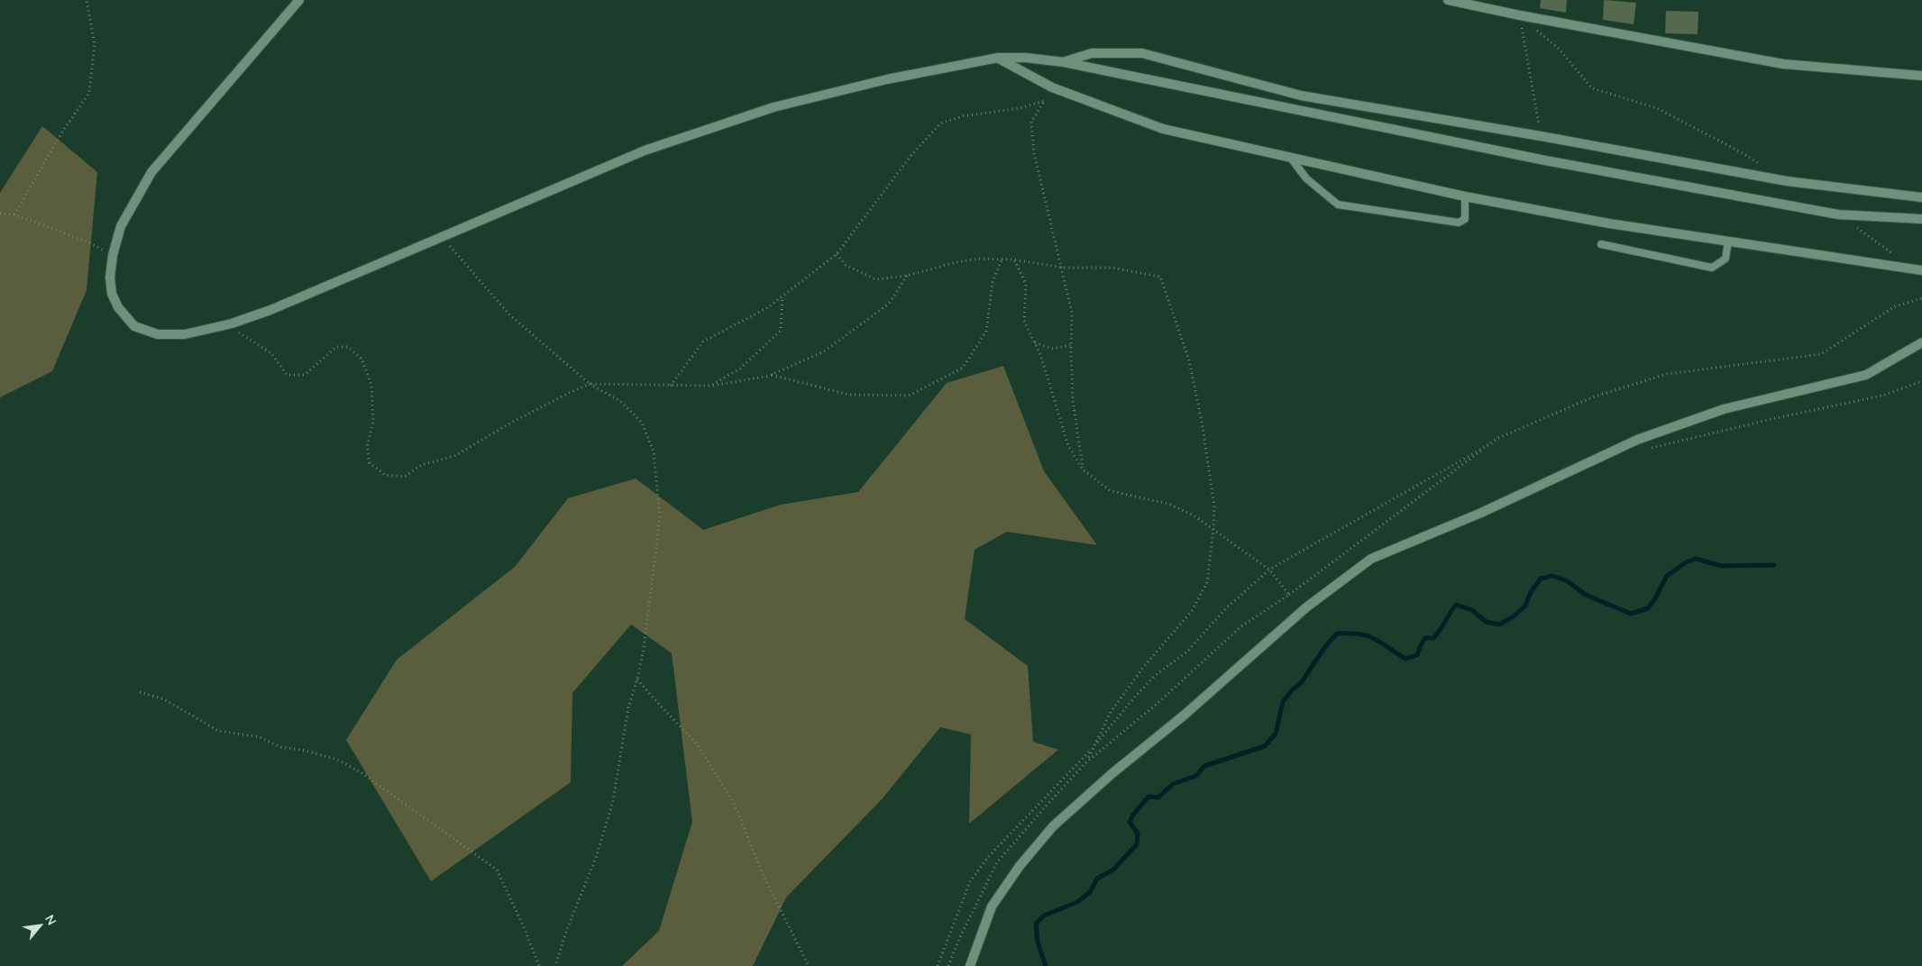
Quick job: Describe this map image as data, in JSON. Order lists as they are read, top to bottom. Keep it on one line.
{"north":"top right"}
